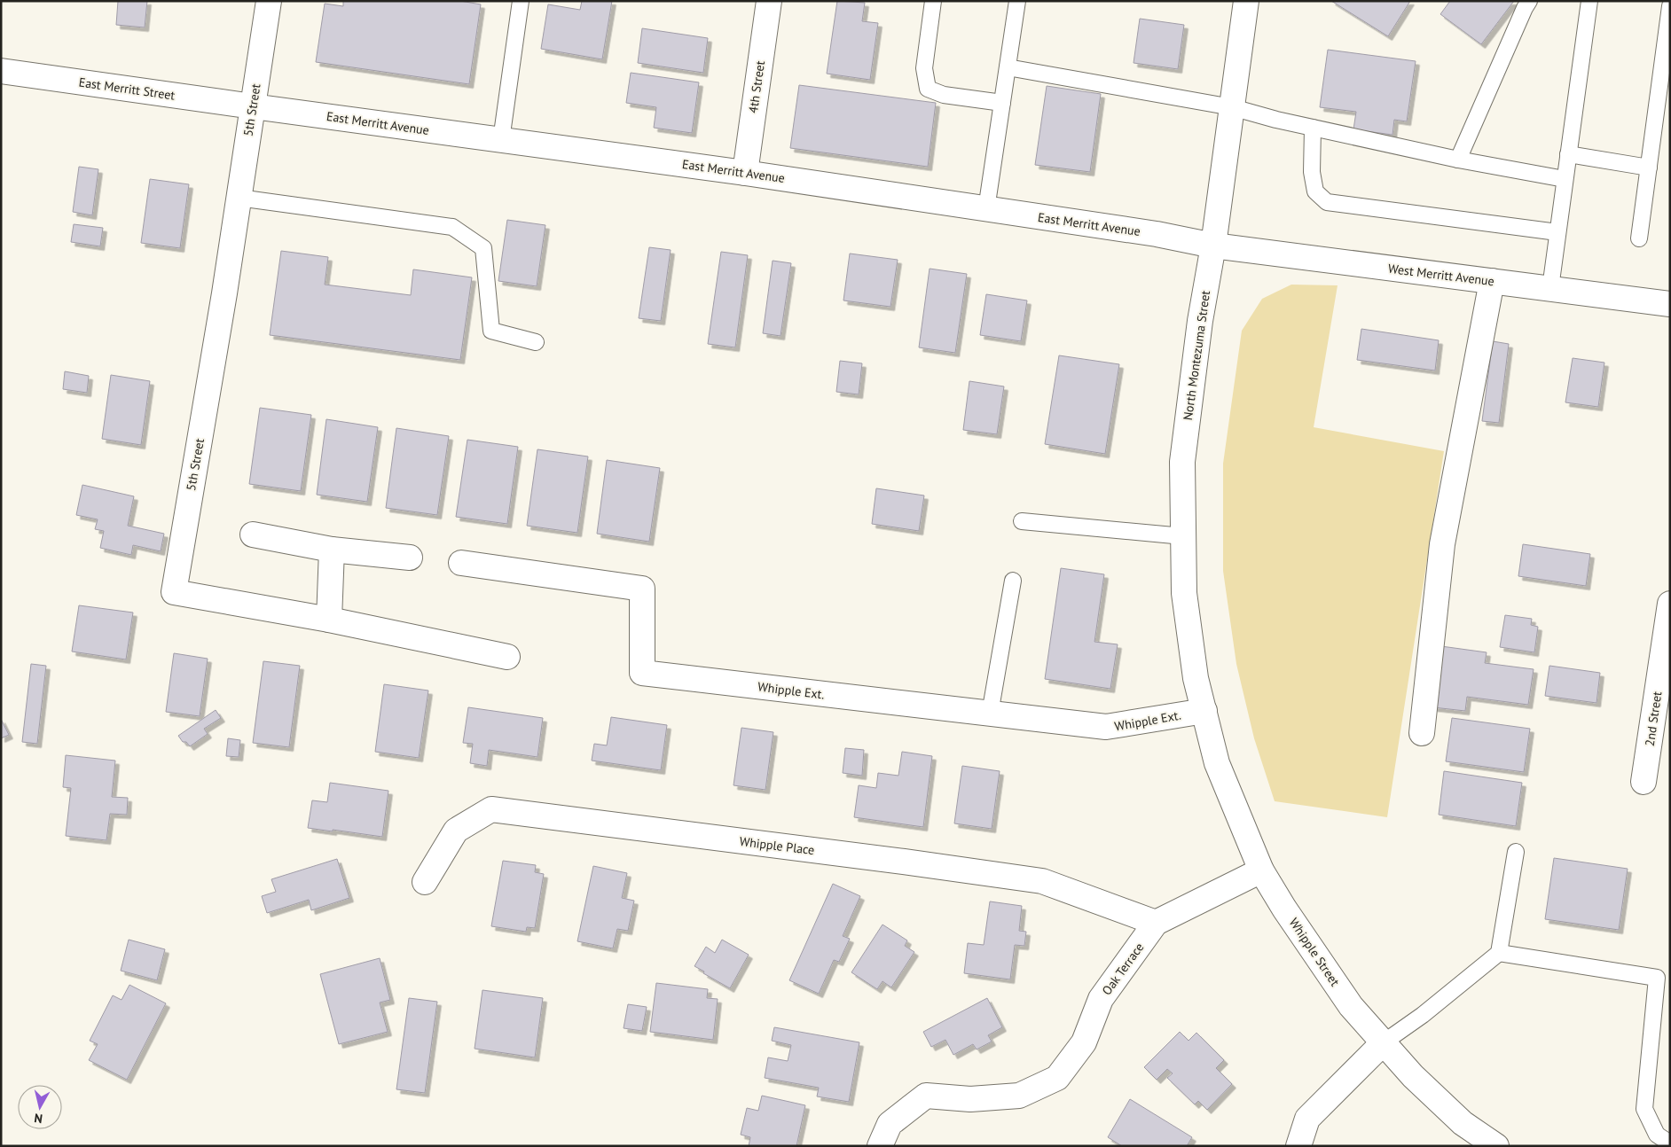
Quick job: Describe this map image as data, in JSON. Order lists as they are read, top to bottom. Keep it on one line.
{"streets":{"street":["4th Street","East Merritt Street","5th Street","East Merritt Avenue","West Merritt Avenue","North Montezuma Street","Whipple Ext.","2nd Street","Whipple Place","Whipple Street","Oak Terrace"]},"crossings":[["4th Street","East Merritt Avenue"],["East Merritt Street","5th Street"],["East Merritt Street","East Merritt Avenue"],["5th Street","East Merritt Avenue"],["East Merritt Avenue","West Merritt Avenue"],["East Merritt Avenue","North Montezuma Street"],["West Merritt Avenue","North Montezuma Street"],["North Montezuma Street","Whipple Ext."],["North Montezuma Street","Whipple Street"],["Whipple Ext.","Whipple Street"],["Whipple Place","Oak Terrace"],["Whipple Street","Oak Terrace"]],"north":"bottom"}
